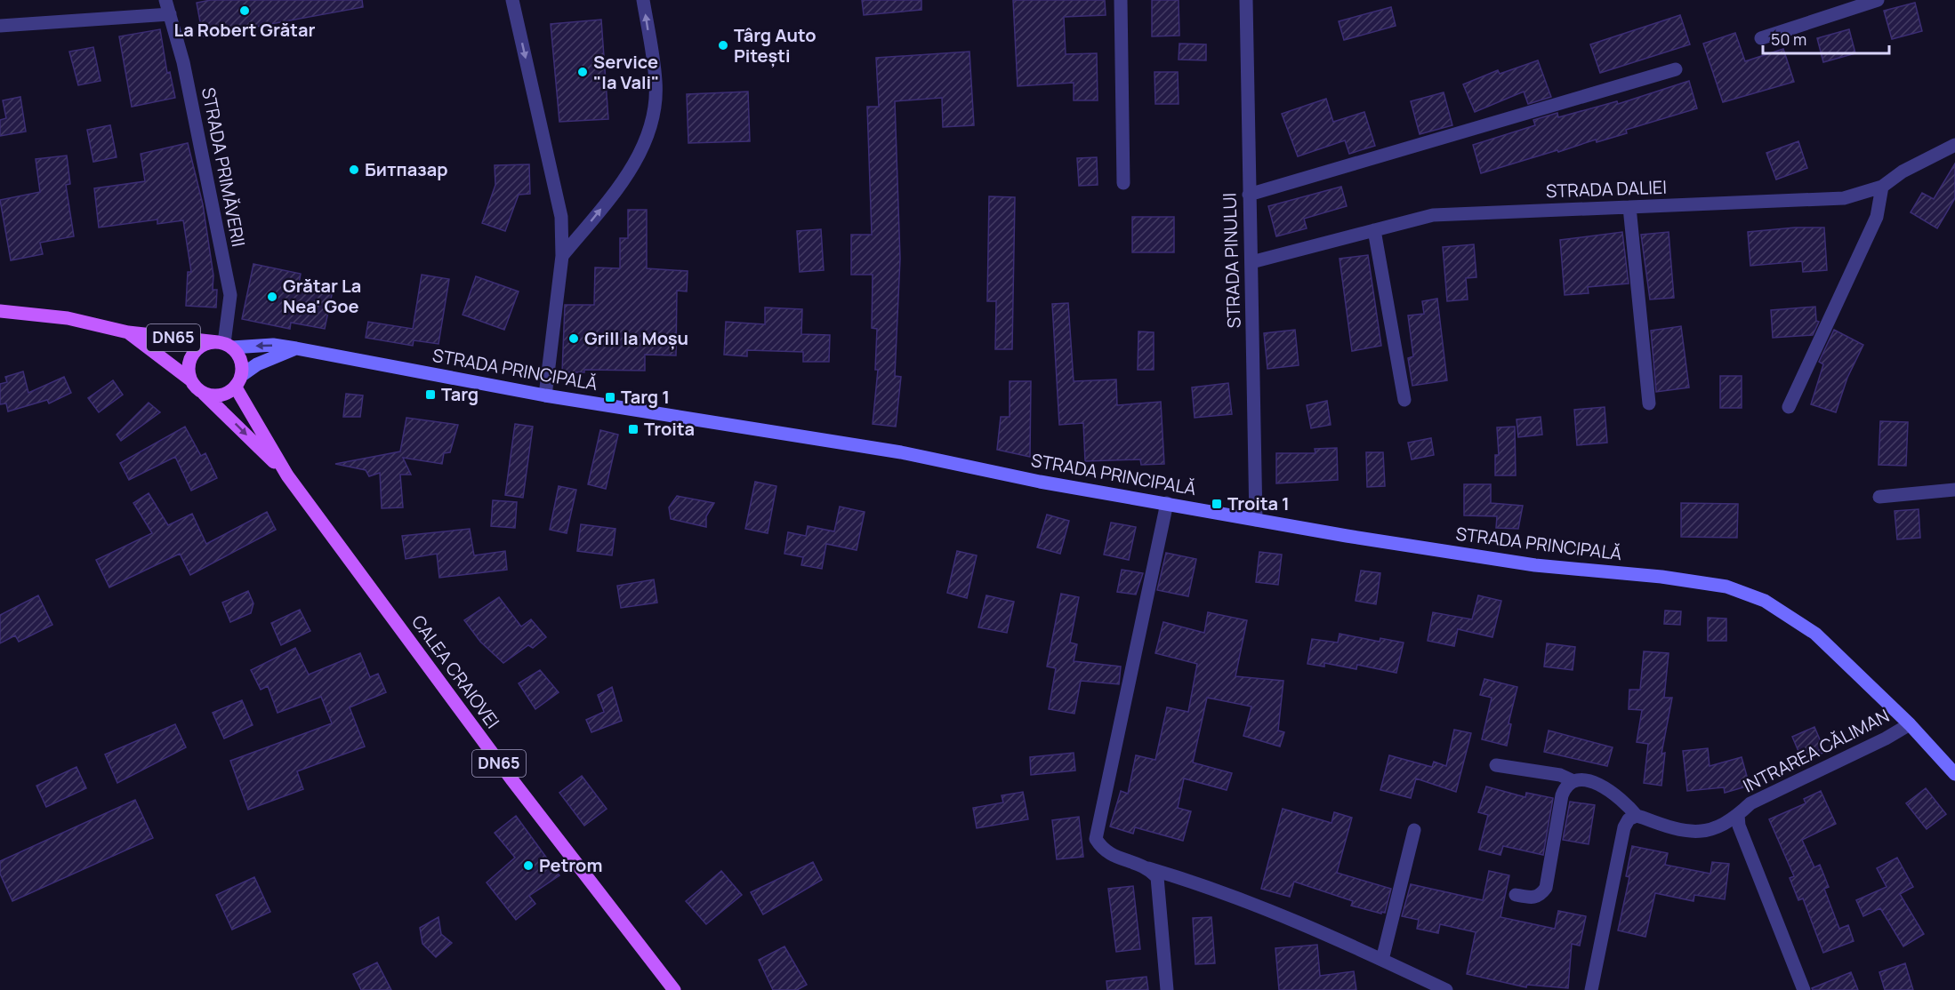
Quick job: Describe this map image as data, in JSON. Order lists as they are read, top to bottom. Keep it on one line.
{"streets":{"main road":["DN65","STRADA PRINCIPALĂ","CALEA CRAIOVEI"],"street":["STRADA PRIMĂVERII","STRADA DALIEI","STRADA PINULUI","INTRAREA CĂLIMAN"]},"crossings":[["STRADA PRIMĂVERII","DN65"],["STRADA PRIMĂVERII","STRADA PRINCIPALĂ"],["STRADA PRIMĂVERII","CALEA CRAIOVEI"],["STRADA DALIEI","STRADA PINULUI"],["STRADA PINULUI","STRADA PRINCIPALĂ"],["DN65","STRADA PRINCIPALĂ"],["DN65","CALEA CRAIOVEI"],["STRADA PRINCIPALĂ","CALEA CRAIOVEI"],["STRADA PRINCIPALĂ","INTRAREA CĂLIMAN"]],"places":{"other":["La Robert Grătar","Târg Auto Pitești","Service \"la Vali\"","Битпазар","Grătar La Nea' Goe","Grill la Moșu","Petrom"],"transit":["Targ","Targ 1","Troita","Troita 1"]},"scale_bar":"50 m"}
